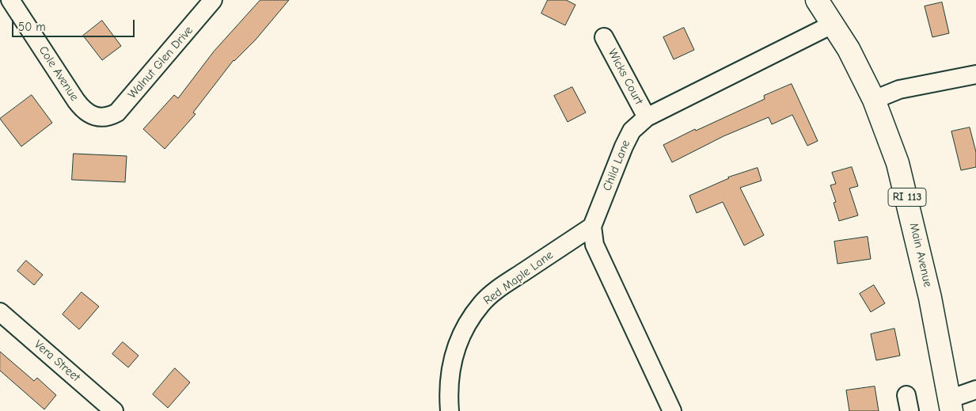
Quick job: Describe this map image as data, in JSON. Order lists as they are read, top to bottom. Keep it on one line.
{"streets":{"main road":["RI 113","Main Avenue"],"street":["Walnut Glen Drive","Cole Avenue","Wicks Court","Child Lane","Red Maple Lane","Vera Street"]},"crossings":[["Walnut Glen Drive","Cole Avenue"],["Wicks Court","Child Lane"],["Child Lane","Main Avenue"],["Child Lane","Red Maple Lane"]],"scale_bar":"50 m"}
